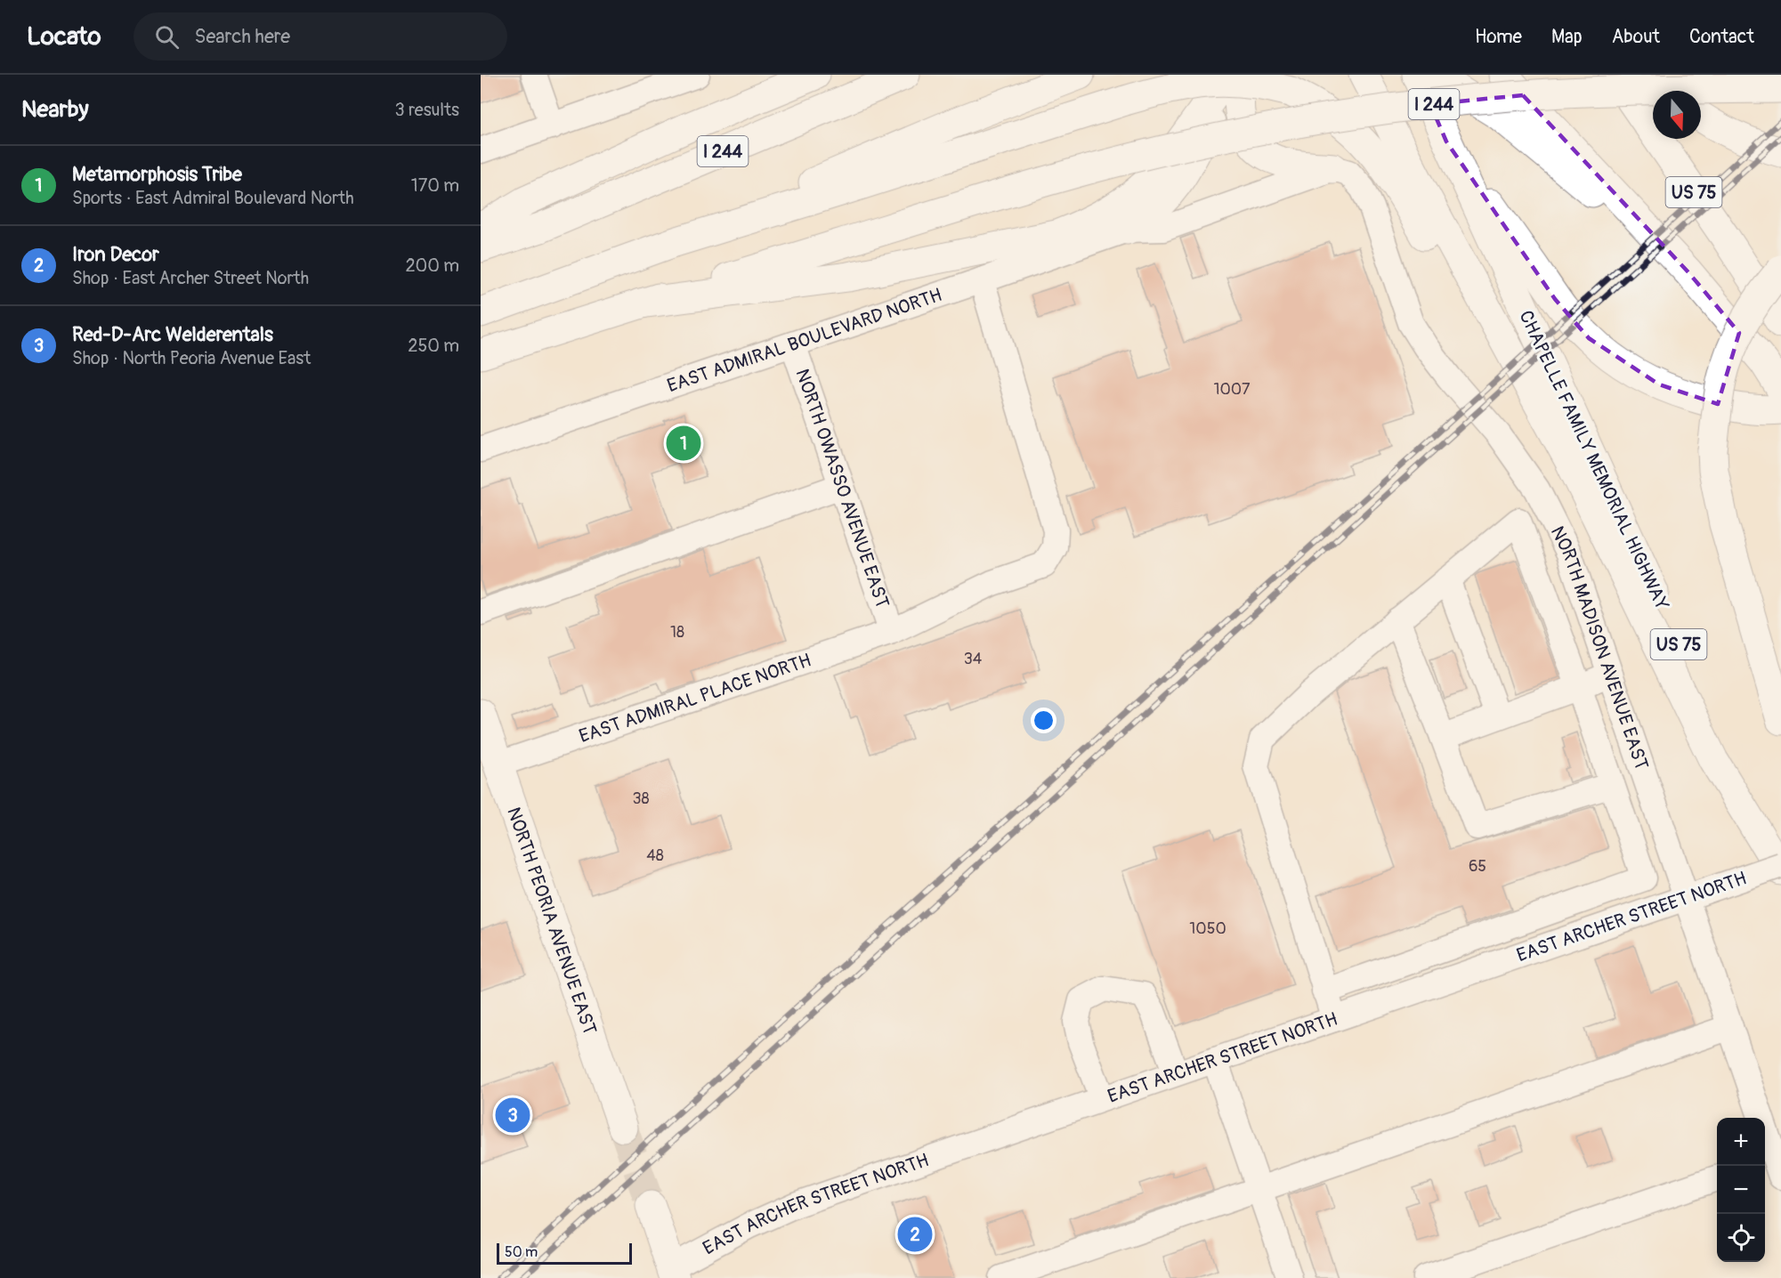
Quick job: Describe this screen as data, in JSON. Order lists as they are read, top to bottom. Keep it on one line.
{"streets":{"main road":["I 244","US 75","CHAPELLE FAMILY MEMORIAL HIGHWAY","NORTH PEORIA AVENUE EAST"],"street":["EAST ADMIRAL BOULEVARD NORTH","NORTH OWASSO AVENUE EAST","NORTH MADISON AVENUE EAST","EAST ADMIRAL PLACE NORTH","EAST ARCHER STREET NORTH"]},"crossings":[["US 75","CHAPELLE FAMILY MEMORIAL HIGHWAY"],["EAST ADMIRAL BOULEVARD NORTH","NORTH OWASSO AVENUE EAST"],["EAST ADMIRAL BOULEVARD NORTH","NORTH MADISON AVENUE EAST"],["EAST ADMIRAL BOULEVARD NORTH","EAST ADMIRAL PLACE NORTH"],["CHAPELLE FAMILY MEMORIAL HIGHWAY","EAST ARCHER STREET NORTH"],["NORTH OWASSO AVENUE EAST","EAST ADMIRAL PLACE NORTH"],["NORTH MADISON AVENUE EAST","EAST ARCHER STREET NORTH"],["EAST ADMIRAL PLACE NORTH","NORTH PEORIA AVENUE EAST"]],"house_numbers":["1007","18","34","38","48","65","1050"],"scale_bar":"50 m","north":"bottom","page":{"header":"Locato","search":"Search here","nav":["Home","Map","About","Contact"],"heading":["Nearby","3 results"],"list":[{"mark":"1","name":"Metamorphosis Tribe","note":"Sports · East Admiral Boulevard North","value":"170 m"},{"mark":"2","name":"Iron Decor","note":"Shop · East Archer Street North","value":"200 m"},{"mark":"3","name":"Red-D-Arc Welderentals","note":"Shop · North Peoria Avenue East","value":"250 m"}],"pins":["1","3","2"],"map_buttons":["+","−"],"scale":"50 m"}}
